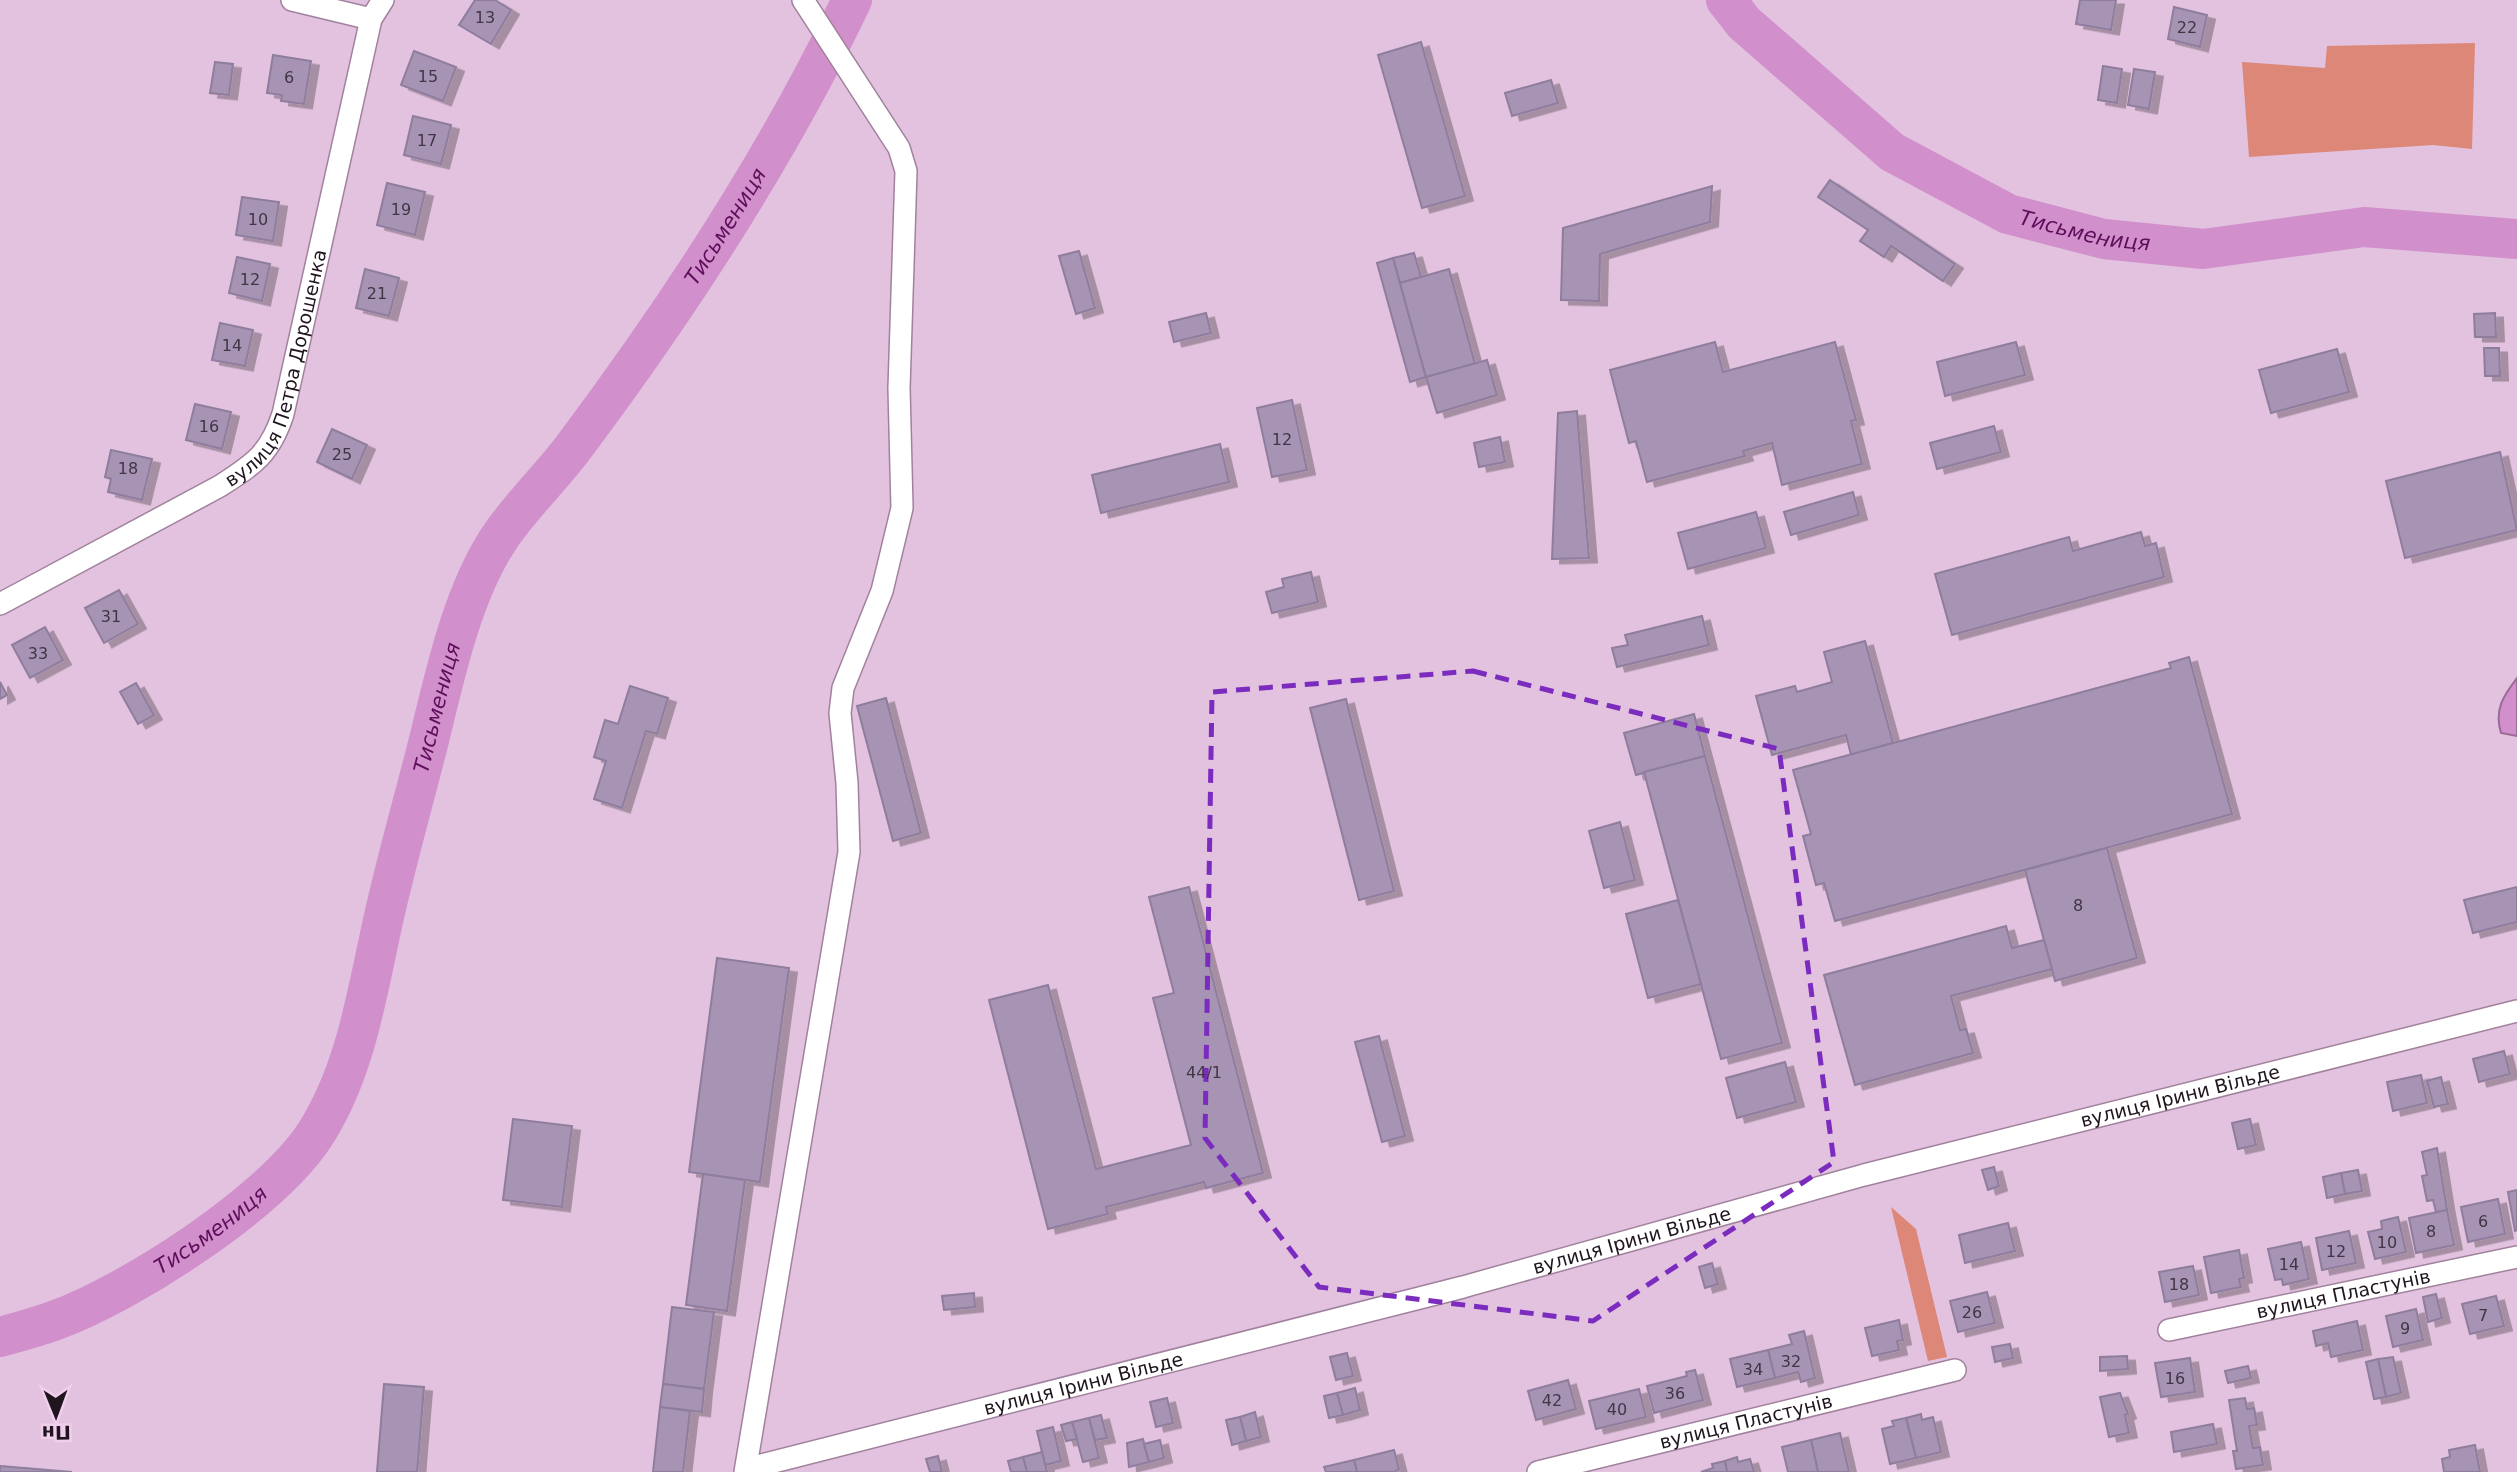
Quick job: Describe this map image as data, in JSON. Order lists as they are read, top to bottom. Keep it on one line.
{"streets":{"street":["вулиця Петра Дорошенка","вулиця Ірини Вільде","вулиця Пластунів"]},"water":["Тисьмениця"],"house_numbers":["13","22","15","6","17","19","10","12","21","14","16","12","25","18","31","33","8","44/1","6","8","10","12","14","18","26","7","9","32","34","16","36","42","40"],"north":"bottom"}
